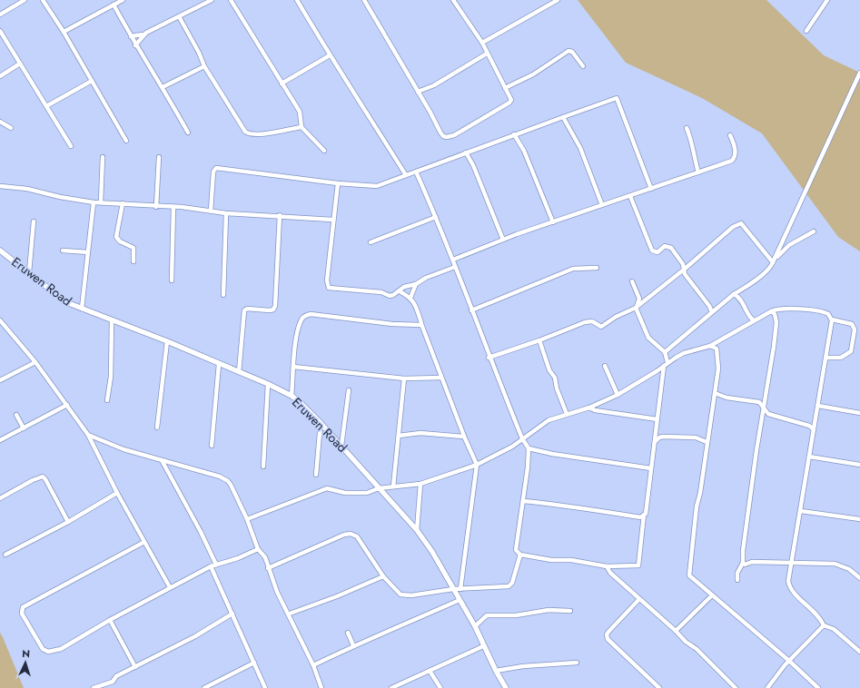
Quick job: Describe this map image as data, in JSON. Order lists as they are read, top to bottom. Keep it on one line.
{"streets":{"street":["Eruwen Road"]},"north":"top"}
